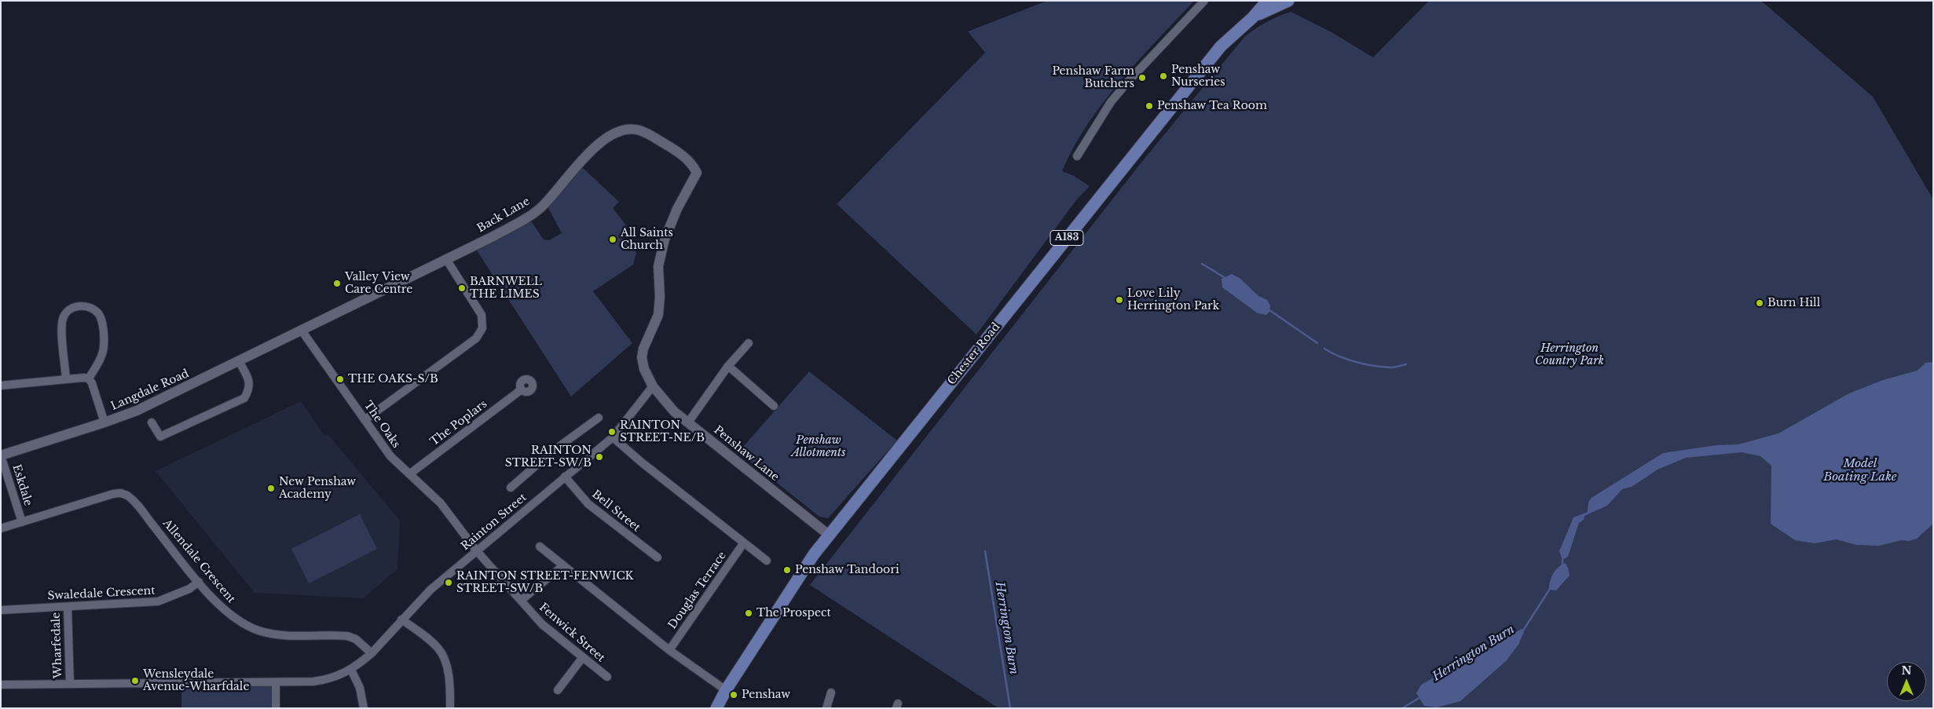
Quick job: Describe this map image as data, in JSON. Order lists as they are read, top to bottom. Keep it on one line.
{"streets":{"main road":["A183","Chester Road"],"street":["Back Lane","Langdale Road","The Poplars","The Oaks","Penshaw Lane","Eskdale","Bell Street","Rainton Street","Allendale Crescent","Douglas Terrace","Swaledale Crescent","Fenwick Street","Wharfedale"]},"crossings":[["Back Lane","Langdale Road"],["Back Lane","The Oaks"],["Back Lane","Penshaw Lane"],["Chester Road","Penshaw Lane"],["Langdale Road","The Oaks"],["Langdale Road","Eskdale"],["The Poplars","The Oaks"],["The Oaks","Rainton Street"],["The Oaks","Fenwick Street"],["Penshaw Lane","Rainton Street"],["Eskdale","Allendale Crescent"],["Bell Street","Rainton Street"],["Rainton Street","Fenwick Street"],["Allendale Crescent","Swaledale Crescent"],["Swaledale Crescent","Wharfedale"]],"water":["Model Boating Lake","Herrington Burn"],"parks":["Herrington Country Park","Penshaw Allotments"],"places":["Penshaw Nurseries","Penshaw Farm Butchers","Penshaw Tea Room","All Saints Church","Valley View Care Centre","BARNWELL THE LIMES","Love Lily Herrington Park","Burn Hill","THE OAKS-S/B","RAINTON STREET-NE/B","RAINTON STREET-SW/B","New Penshaw Academy","Penshaw Tandoori","RAINTON STREET-FENWICK STREET-SW/B","The Prospect","Wensleydale Avenue-Wharfdale","Penshaw"],"north":"top"}
